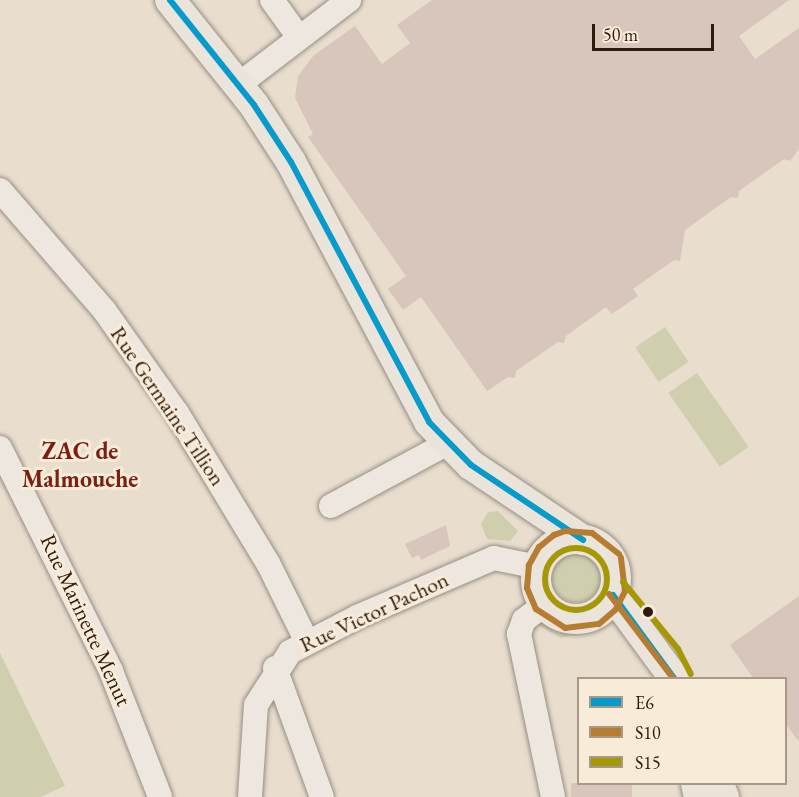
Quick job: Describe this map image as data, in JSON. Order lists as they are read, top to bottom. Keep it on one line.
{"streets":{"street":["Rue Germaine Tillion","Rue Victor Pachon","Rue Marinette Menut"]},"crossings":[["Rue Germaine Tillion","Rue Victor Pachon"]],"districts":["ZAC de Malmouche"],"lines":["transit line E6","transit line S10","transit line S15"],"legend":["E6","S10","S15"],"scale_bar":"50 m"}
